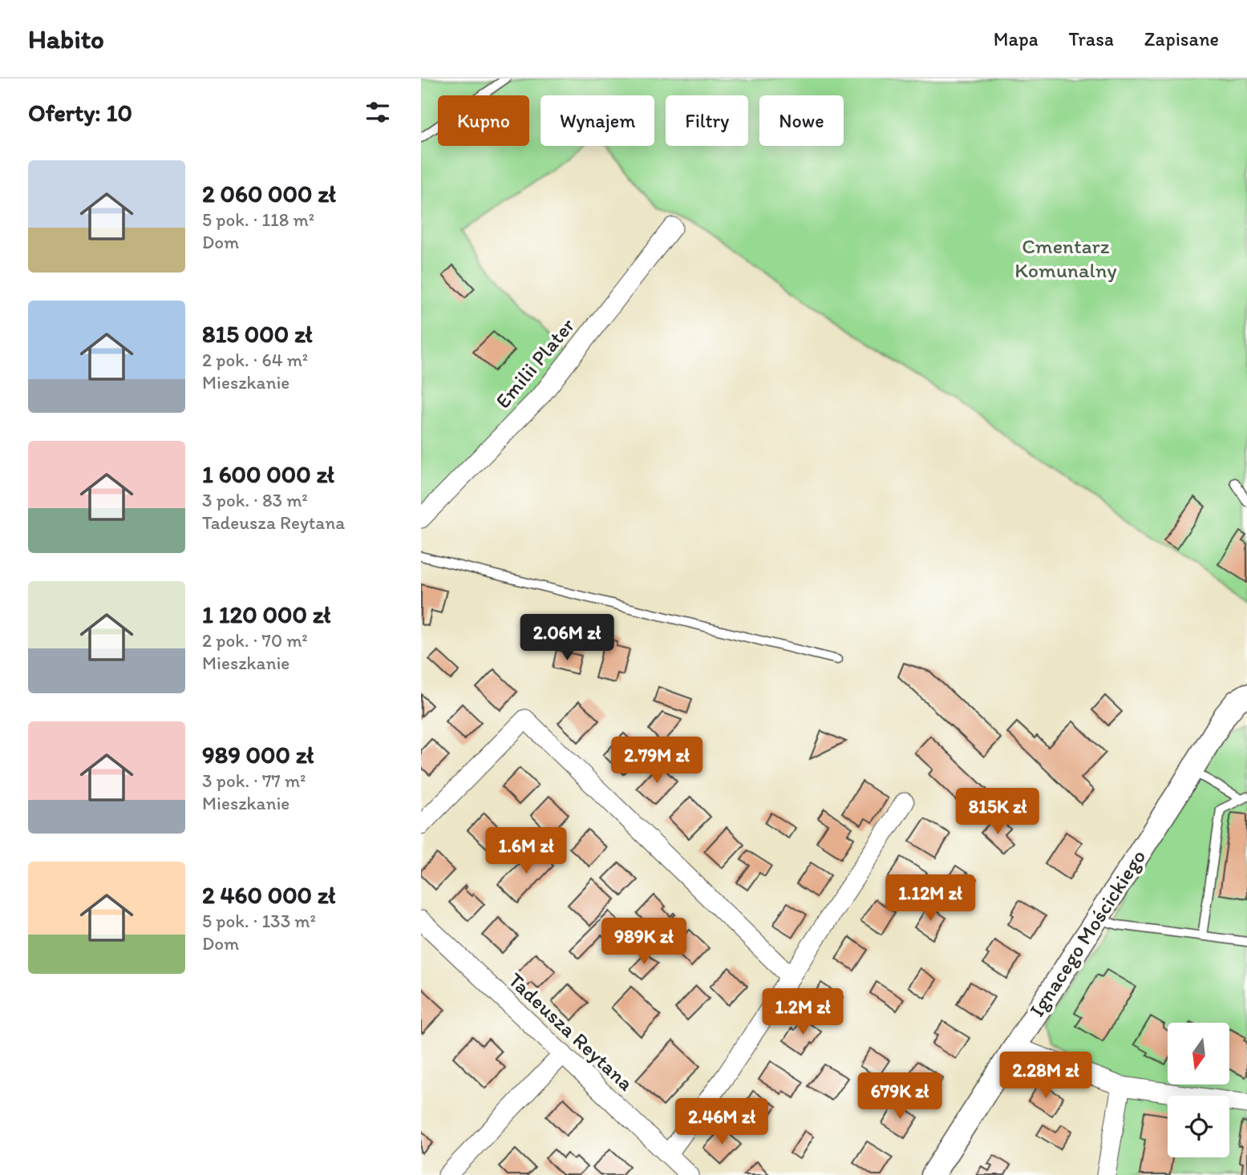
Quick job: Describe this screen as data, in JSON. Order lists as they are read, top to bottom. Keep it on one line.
{"streets":{"street":["Emilii Plater","Ignacego Mościckiego","Tadeusza Reytana"]},"parks":["Cmentarz Komunalny"],"north":"bottom","page":{"header":"Habito","nav":["Mapa","Trasa","Zapisane"],"heading":"Oferty: 10","chip":["Kupno","Wynajem","Filtry","Nowe"],"list":[{"name":"2 060 000 zł","note":"5 pok. · 118 m² · Dom"},{"name":"815 000 zł","note":"2 pok. · 64 m² · Mieszkanie"},{"name":"1 600 000 zł","note":"3 pok. · 83 m² · Tadeusza Reytana"},{"name":"1 120 000 zł","note":"2 pok. · 70 m² · Mieszkanie"},{"name":"989 000 zł","note":"3 pok. · 77 m² · Mieszkanie"},{"name":"2 460 000 zł","note":"5 pok. · 133 m² · Dom"}],"price":["2.06M zł","2.79M zł","815K zł","1.6M zł","1.12M zł","989K zł","1.2M zł","2.28M zł","679K zł","2.46M zł"]}}
